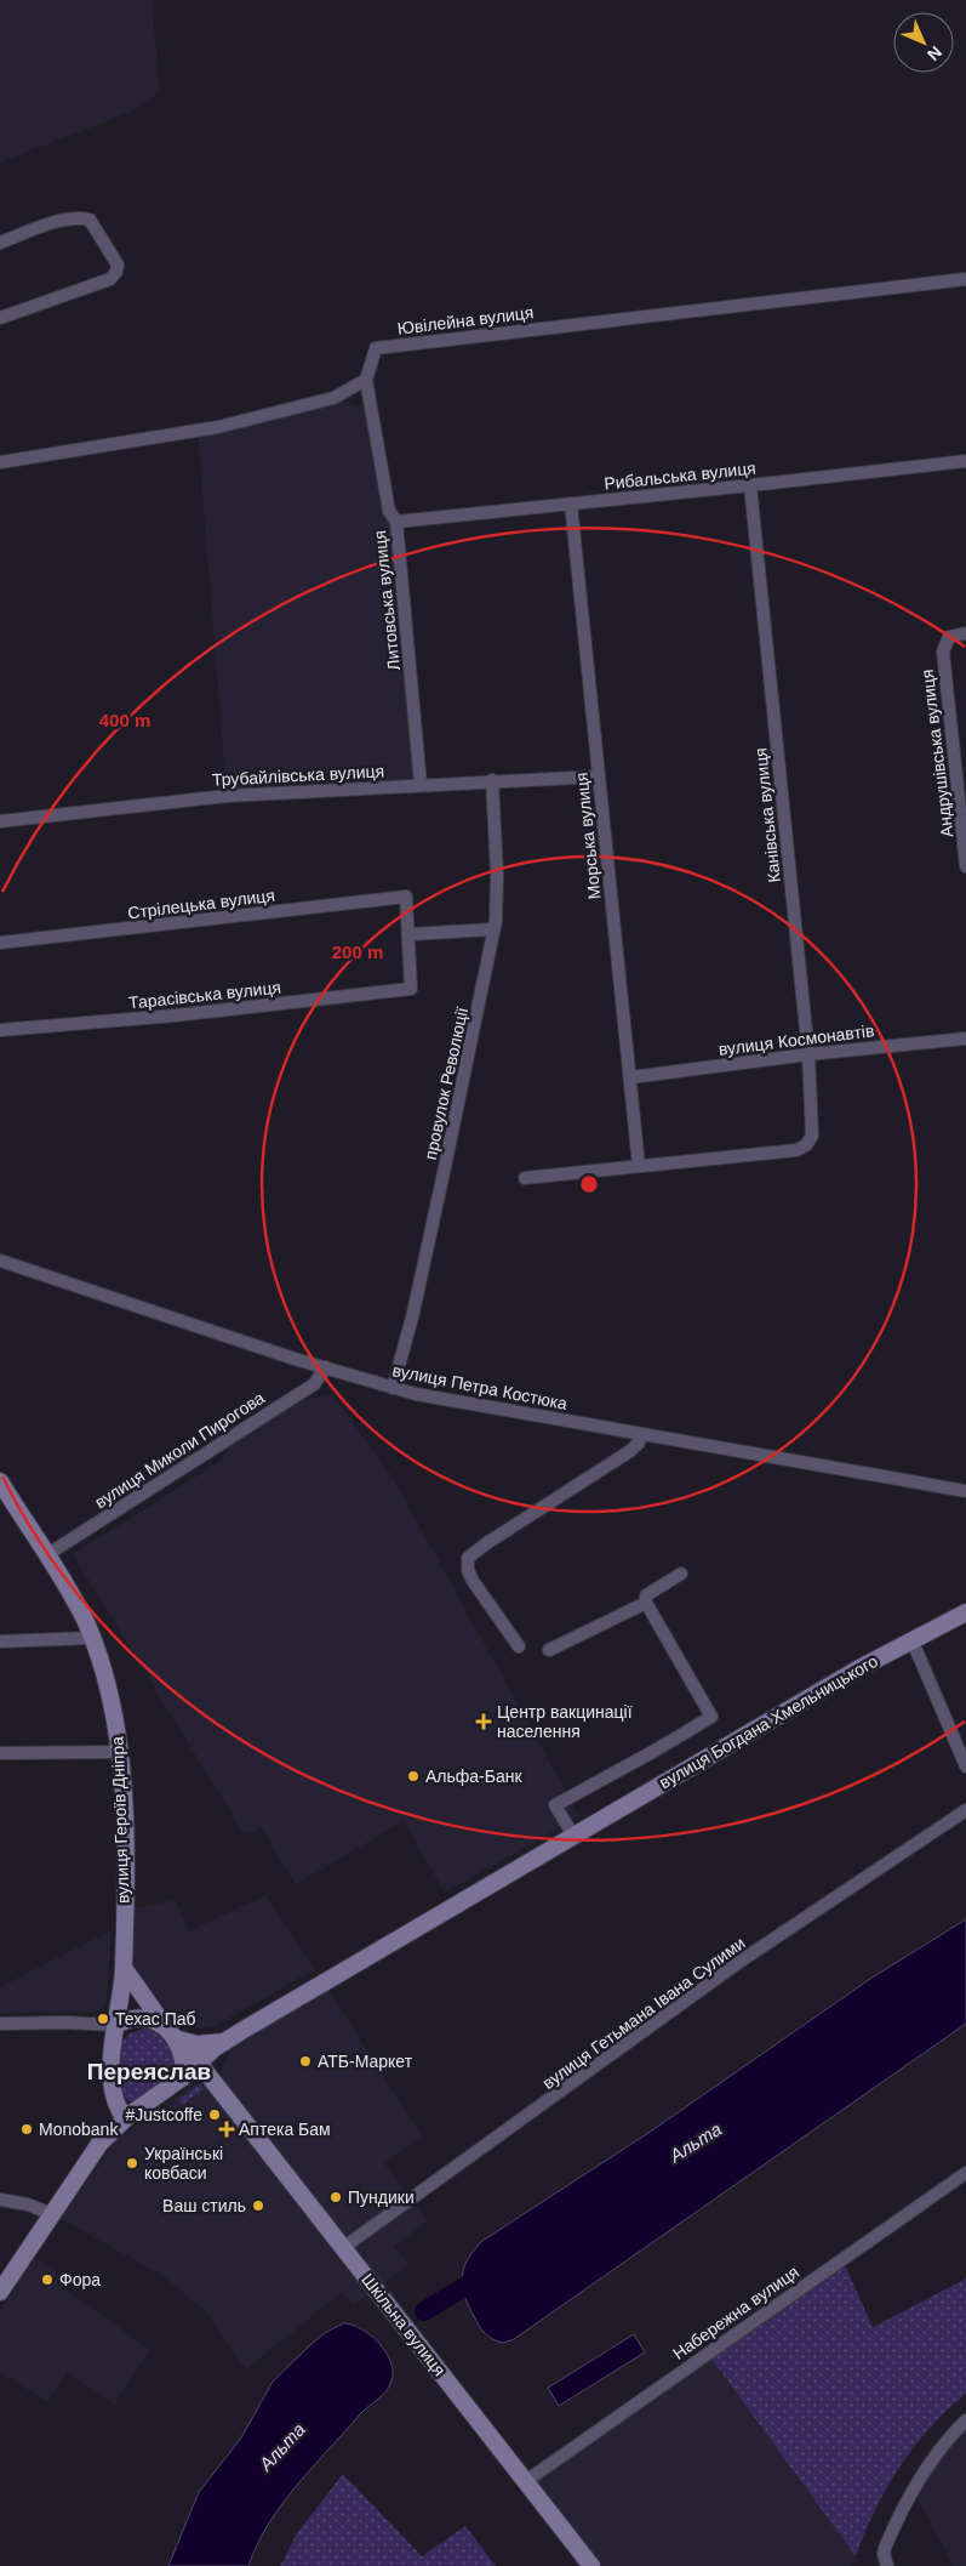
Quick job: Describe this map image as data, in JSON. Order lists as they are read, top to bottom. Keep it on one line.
{"streets":{"main road":["вулиця Богдана Хмельницького","вулиця Героїв Дніпра","Шкільна вулиця"],"street":["Ювілейна вулиця","Рибальська вулиця","Литовська вулиця","Андрушівська вулиця","Трубайлівська вулиця","Канівська вулиця","Морська вулиця","Стрілецька вулиця","Тарасівська вулиця","вулиця Космонавтів","провулок Революції","вулиця Петра Костюка","вулиця Миколи Пирогова","вулиця Гетьмана Івана Сулими","Набережна вулиця"]},"crossings":[["Ювілейна вулиця","Литовська вулиця"],["Рибальська вулиця","Литовська вулиця"],["Рибальська вулиця","Канівська вулиця"],["Рибальська вулиця","Морська вулиця"],["Литовська вулиця","Трубайлівська вулиця"],["Трубайлівська вулиця","Морська вулиця"],["Трубайлівська вулиця","провулок Революції"],["Канівська вулиця","Морська вулиця"],["Канівська вулиця","вулиця Космонавтів"],["Морська вулиця","вулиця Космонавтів"],["Стрілецька вулиця","Тарасівська вулиця"],["провулок Революції","вулиця Петра Костюка"],["вулиця Петра Костюка","вулиця Миколи Пирогова"],["вулиця Миколи Пирогова","вулиця Героїв Дніпра"],["вулиця Богдана Хмельницького","вулиця Героїв Дніпра"],["вулиця Богдана Хмельницького","Шкільна вулиця"],["вулиця Гетьмана Івана Сулими","Шкільна вулиця"],["Набережна вулиця","Шкільна вулиця"]],"districts":["Переяслав"],"water":["Альта"],"places":{"health":["Центр вакцинації населення","Аптека Бам"],"other":["Альфа-Банк","Техас Паб","АТБ-Маркет","#Justcoffe","Monobank","Українські ковбаси","Пундики","Ваш стиль","Фора"]},"north":"bottom right","rings":["400 m","200 m"]}
